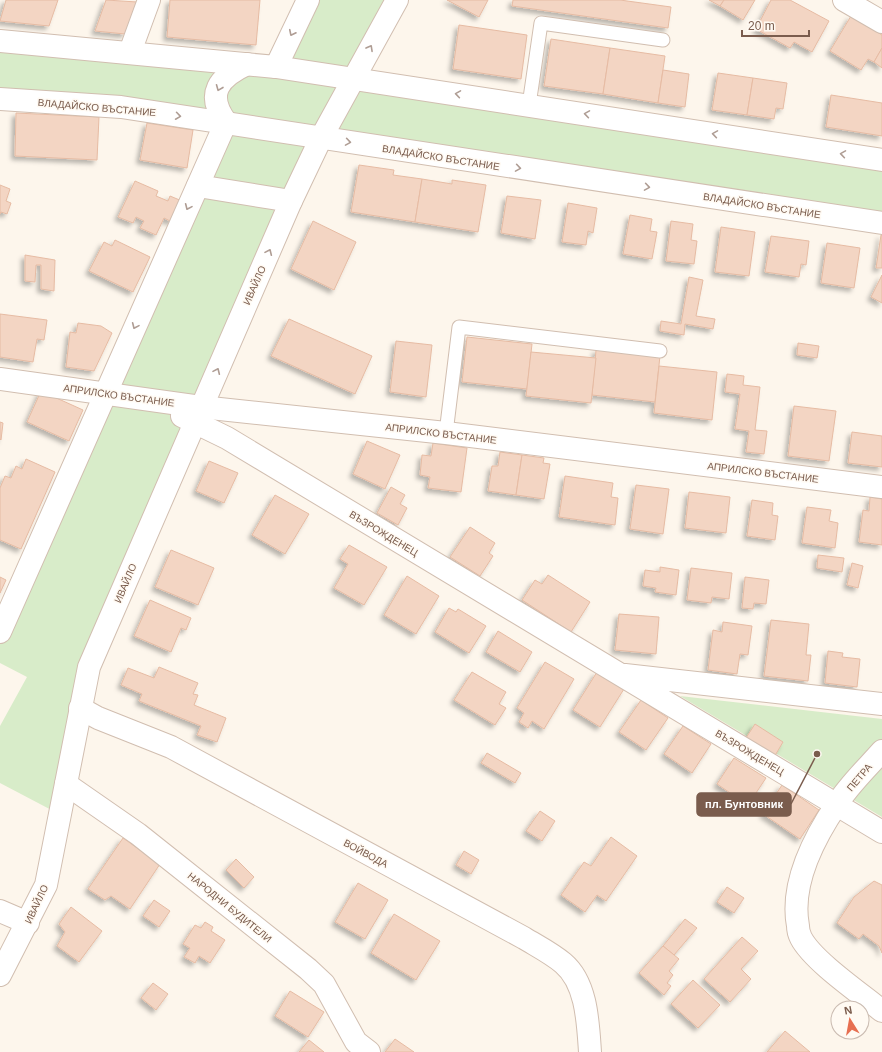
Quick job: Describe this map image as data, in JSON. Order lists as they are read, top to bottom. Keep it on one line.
{"streets":{"street":["ВЛАДАЙСКО ВЪСТАНИЕ","ИВАЙЛО","АПРИЛСКО ВЪСТАНИЕ","ВЪЗРОЖДЕНЕЦ","ПЕТРА","ВОЙВОДА","НАРОДНИ БУДИТЕЛИ"]},"crossings":[["ВЛАДАЙСКО ВЪСТАНИЕ","ИВАЙЛО"],["ИВАЙЛО","АПРИЛСКО ВЪСТАНИЕ"],["ИВАЙЛО","ВЪЗРОЖДЕНЕЦ"],["ИВАЙЛО","ВОЙВОДА"],["ИВАЙЛО","НАРОДНИ БУДИТЕЛИ"],["АПРИЛСКО ВЪСТАНИЕ","ВЪЗРОЖДЕНЕЦ"],["ВЪЗРОЖДЕНЕЦ","ПЕТРА"]],"places":["пл. Бунтовник"],"scale_bar":"20 m","north":"top"}
